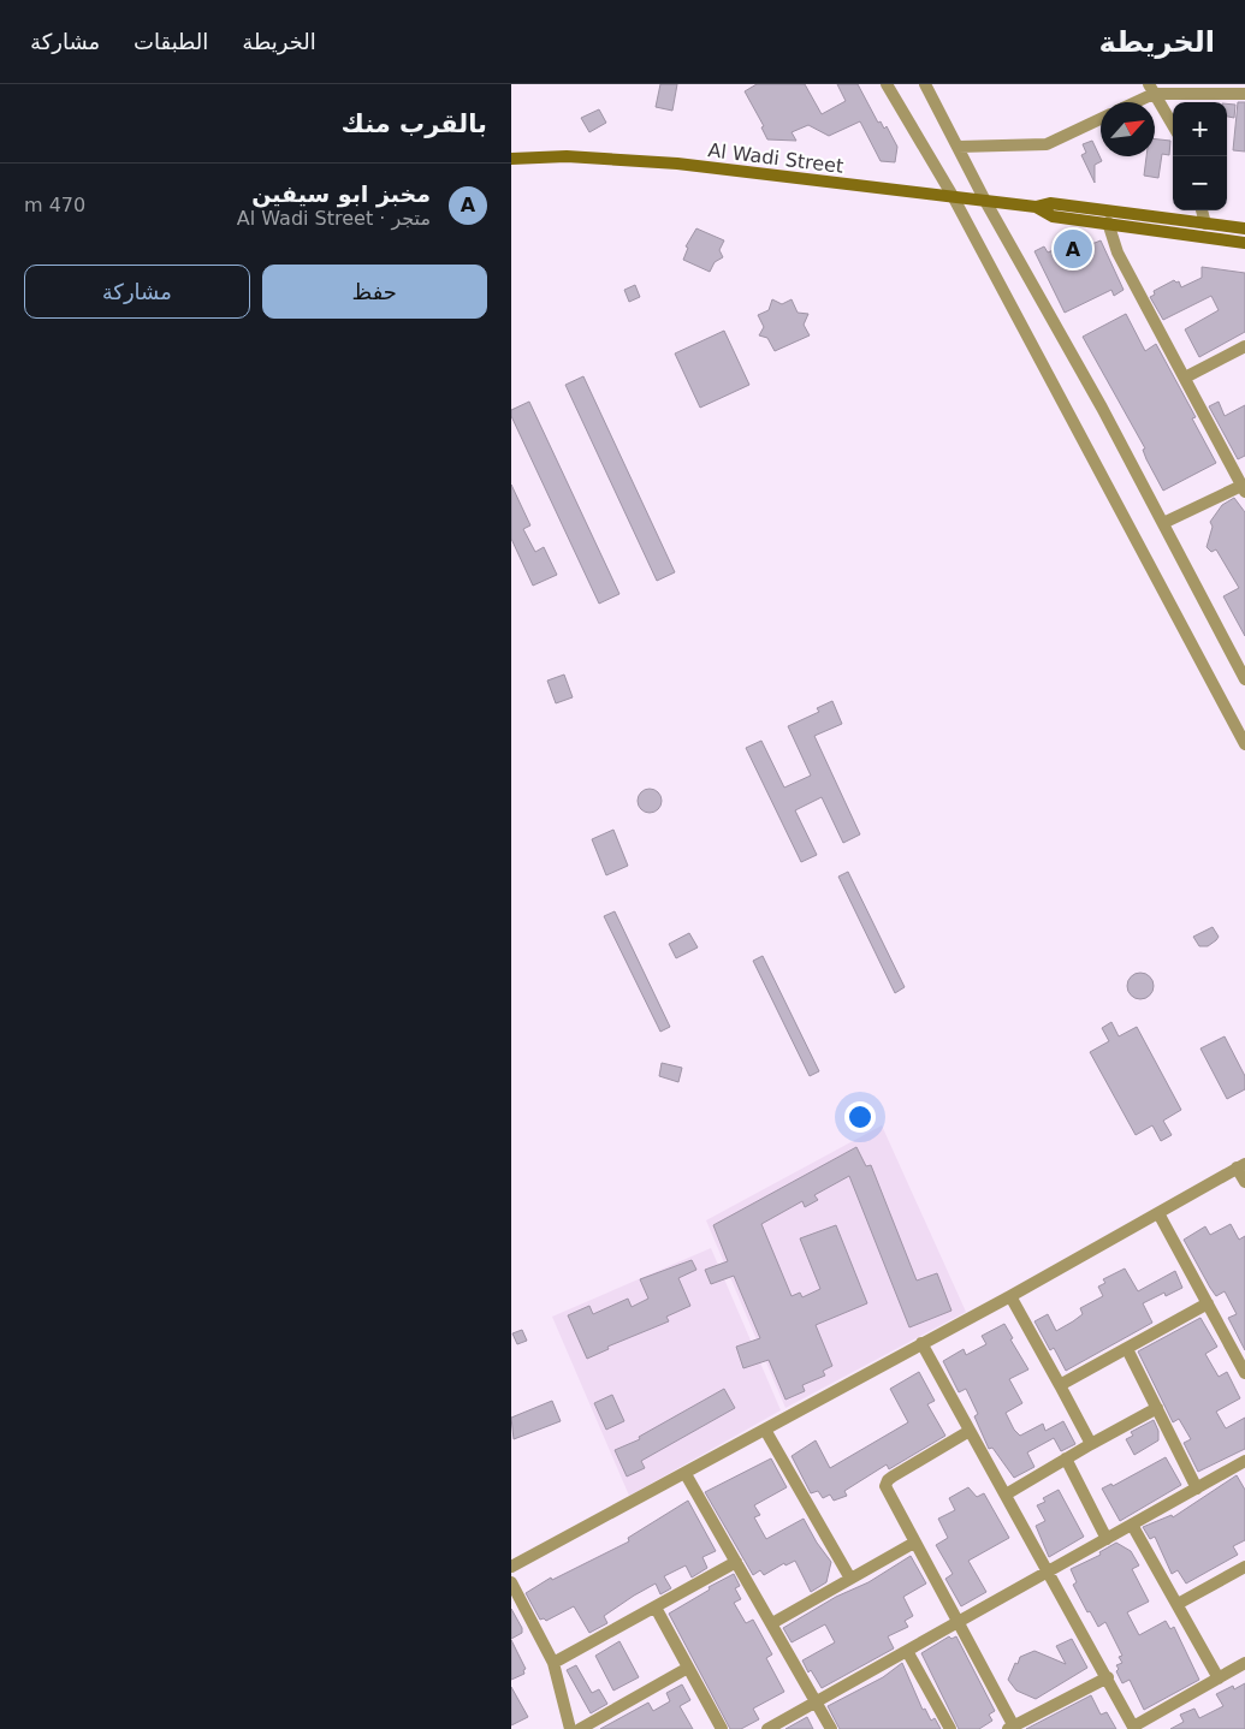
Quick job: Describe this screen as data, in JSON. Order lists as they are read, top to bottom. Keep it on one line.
{"streets":{"main road":["Al Wadi Street"]},"north":"top right","page":{"header":"الخريطة","nav":["الخريطة","الطبقات","مشاركة"],"heading":"بالقرب منك","map_buttons":["+","−"],"list":[{"mark":"A","name":"مخبز ابو سيفين","note":"متجر · Al Wadi Street","value":"470 m"}],"pins":"A","buttons":["حفظ","مشاركة"]}}
